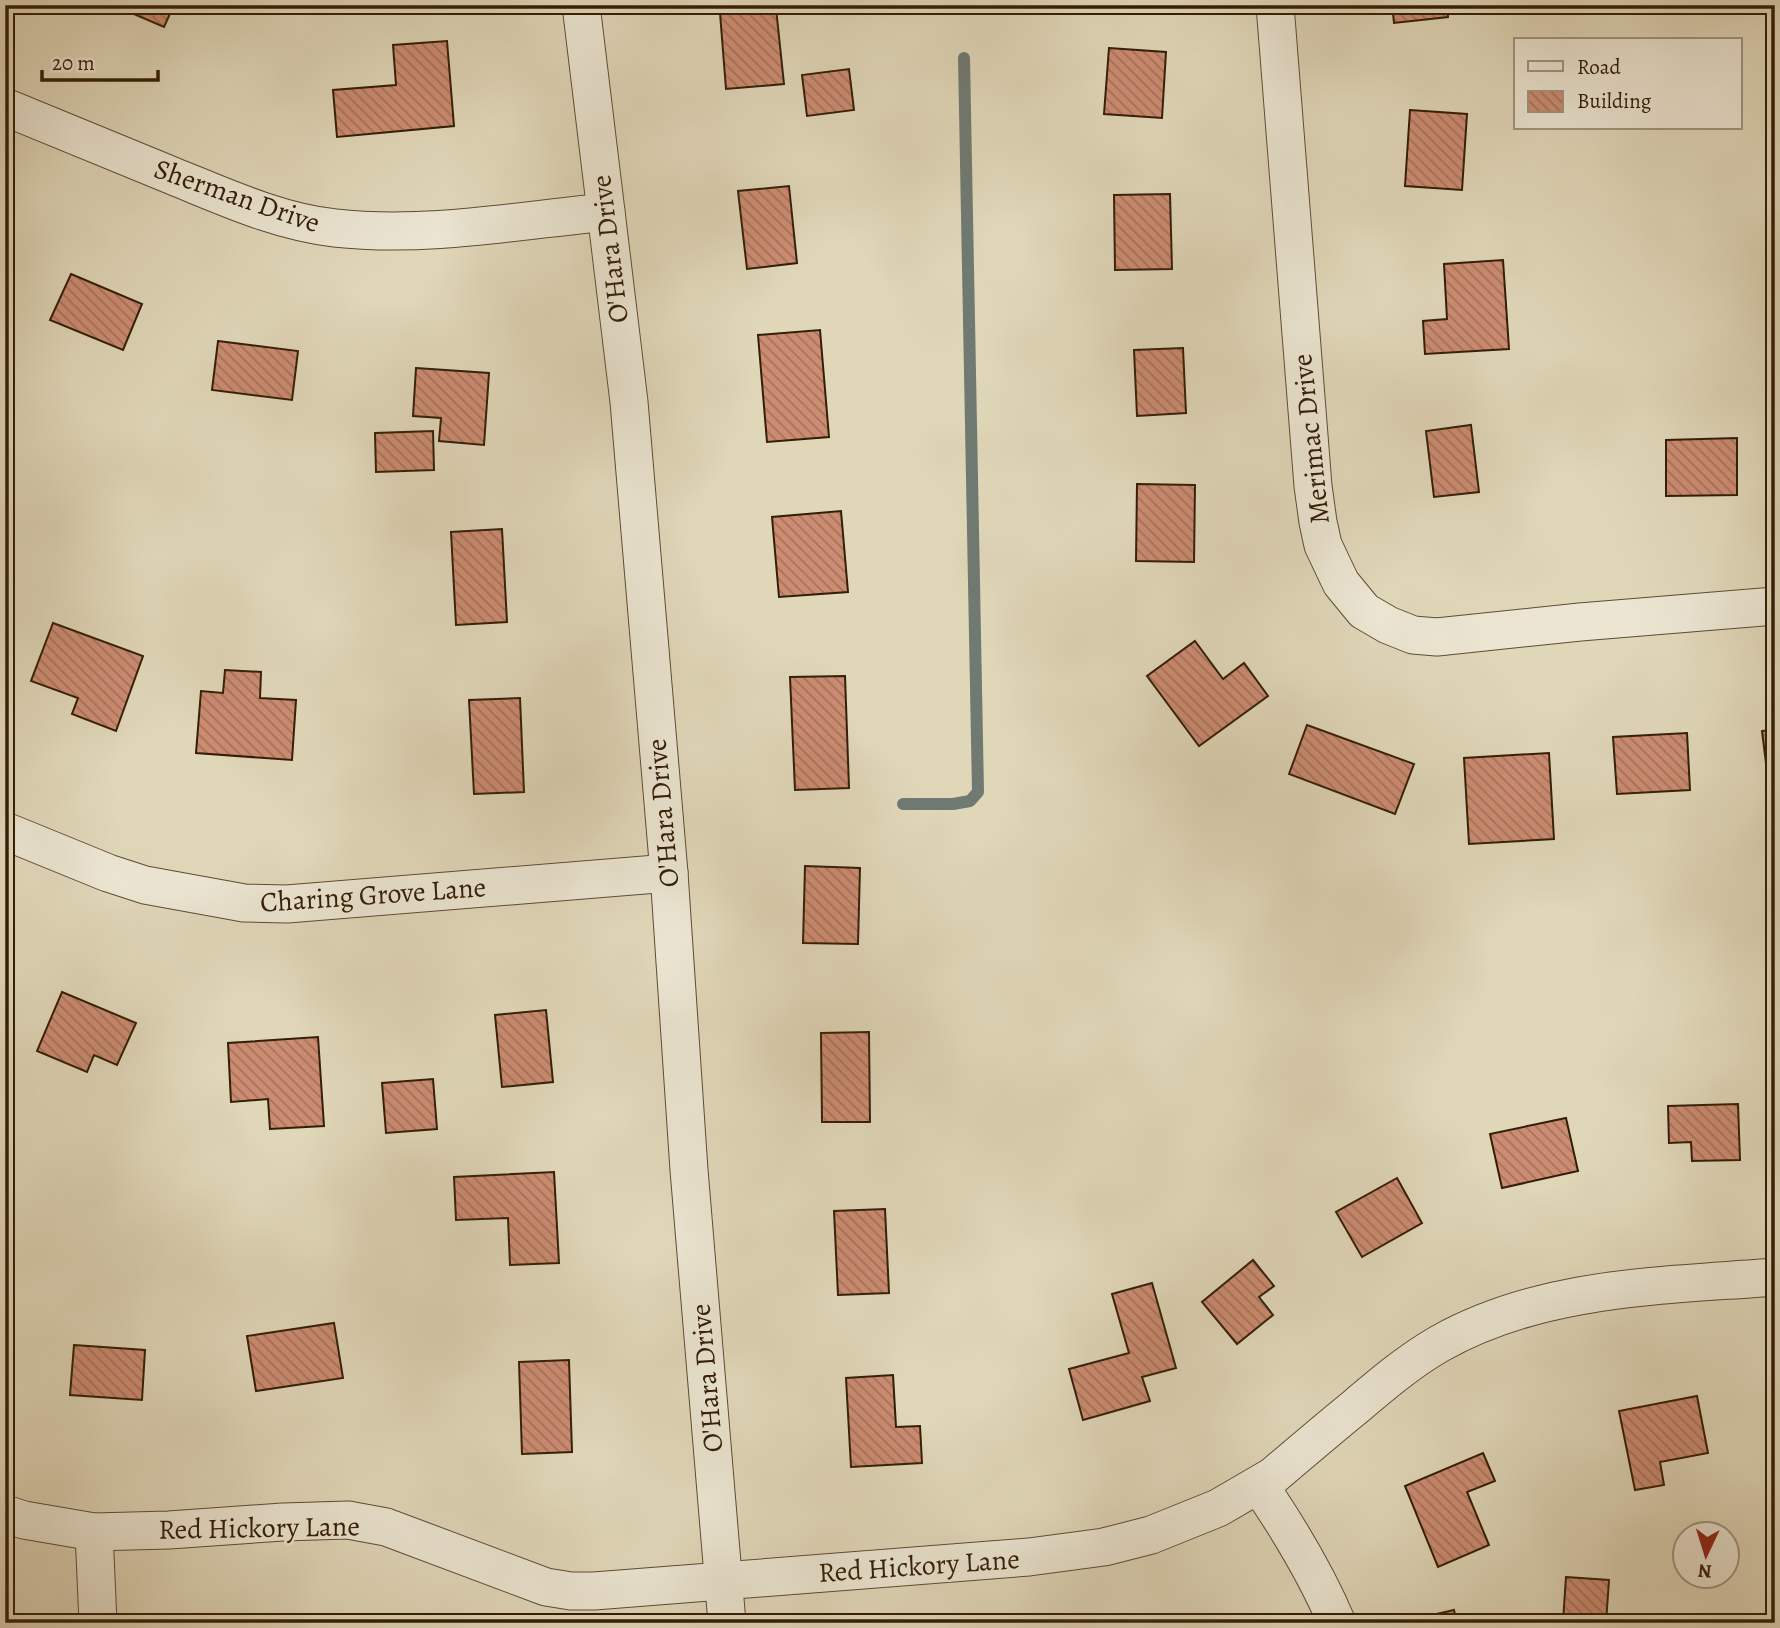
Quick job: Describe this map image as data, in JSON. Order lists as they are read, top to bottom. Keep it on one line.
{"streets":{"street":["Sherman Drive","O'Hara Drive","Merimac Drive","Charing Grove Lane","Red Hickory Lane"]},"crossings":[["Sherman Drive","O'Hara Drive"],["O'Hara Drive","Charing Grove Lane"],["O'Hara Drive","Red Hickory Lane"]],"legend":["Road","Building"],"scale_bar":"20 m","north":"bottom"}
